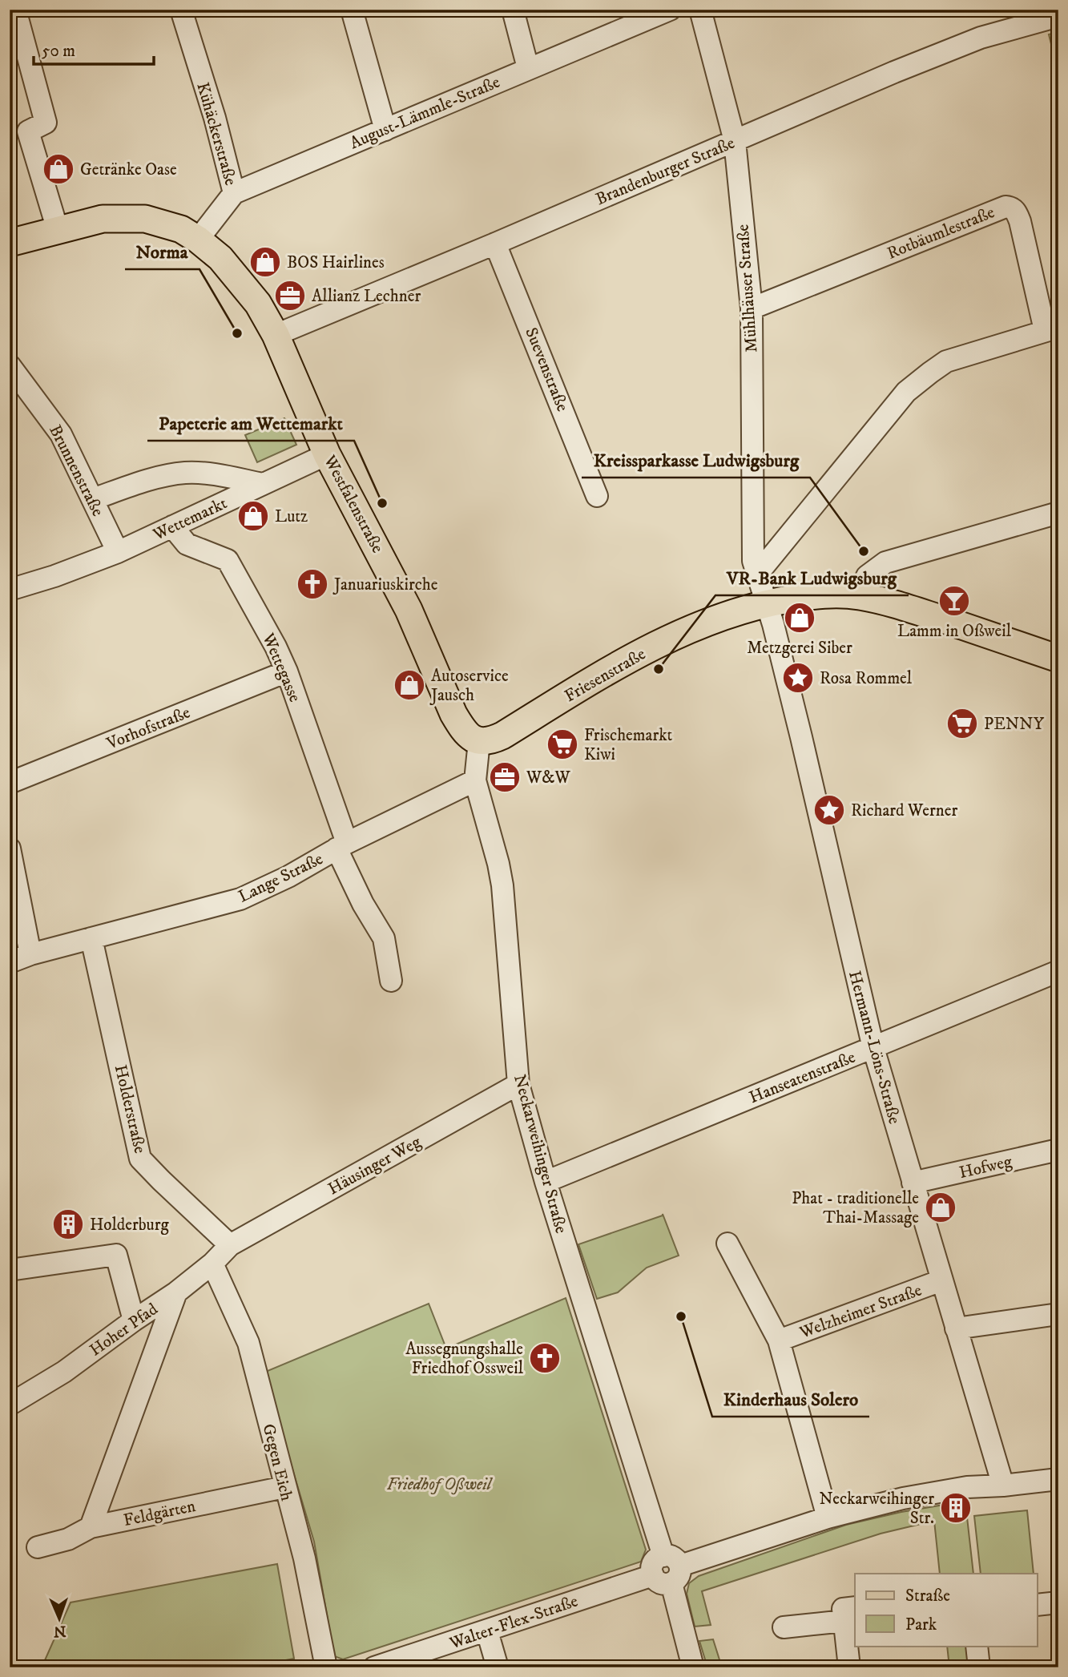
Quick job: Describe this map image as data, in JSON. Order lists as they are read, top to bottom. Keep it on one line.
{"streets":{"main road":["Westfalenstraße","Friesenstraße"],"street":["August-Lämmle-Straße","Kühäckerstraße","Brandenburger Straße","Rotbäumlestraße","Mühlhäuser Straße","Suevenstraße","Brunnenstraße","Wettemarkt","Wettegasse","Vorhofstraße","Lange Straße","Hermann-Löns-Straße","Hanseatenstraße","Holderstraße","Neckarweihinger Straße","Häusinger Weg","Hofweg","Welzheimer Straße","Hoher Pfad","Gegen Eich","Feldgärten","Walter-Flex-Straße"]},"crossings":[["August-Lämmle-Straße","Kühäckerstraße"],["August-Lämmle-Straße","Westfalenstraße"],["Brandenburger Straße","Mühlhäuser Straße"],["Brandenburger Straße","Suevenstraße"],["Brandenburger Straße","Westfalenstraße"],["Rotbäumlestraße","Mühlhäuser Straße"],["Mühlhäuser Straße","Friesenstraße"],["Mühlhäuser Straße","Hermann-Löns-Straße"],["Brunnenstraße","Wettemarkt"],["Westfalenstraße","Wettemarkt"],["Westfalenstraße","Friesenstraße"],["Westfalenstraße","Neckarweihinger Straße"],["Wettemarkt","Wettegasse"],["Wettegasse","Vorhofstraße"],["Wettegasse","Lange Straße"],["Friesenstraße","Hermann-Löns-Straße"],["Friesenstraße","Neckarweihinger Straße"],["Lange Straße","Holderstraße"],["Lange Straße","Neckarweihinger Straße"],["Hermann-Löns-Straße","Hanseatenstraße"],["Hermann-Löns-Straße","Hofweg"],["Hermann-Löns-Straße","Welzheimer Straße"],["Hermann-Löns-Straße","Walter-Flex-Straße"],["Hanseatenstraße","Neckarweihinger Straße"],["Holderstraße","Häusinger Weg"],["Holderstraße","Hoher Pfad"],["Neckarweihinger Straße","Häusinger Weg"],["Neckarweihinger Straße","Walter-Flex-Straße"],["Häusinger Weg","Hoher Pfad"],["Welzheimer Straße","Walter-Flex-Straße"],["Hoher Pfad","Gegen Eich"],["Gegen Eich","Feldgärten"]],"parks":["Friedhof Oßweil"],"places":{"shop":["Getränke Oase","BOS Hairlines","Lutz","Metzgerei Siber","Autoservice Jausch","Phat - traditionelle Thai-Massage"],"office":["Allianz Lechner","W&W"],"other":["Norma","Papeterie am Wettemarkt","Kreissparkasse Ludwigsburg","VR-Bank Ludwigsburg","Kinderhaus Solero"],"church":["Januariuskirche","Aussegnungshalle Friedhof Ossweil"],"bar":["Lamm in Oßweil"],"place":["Rosa Rommel","Richard Werner"],"supermarket":["PENNY","Frischemarkt Kiwi"],"building":["Holderburg","Neckarweihinger Str."]},"legend":["Straße","Park"],"scale_bar":"50 m","north":"bottom"}
